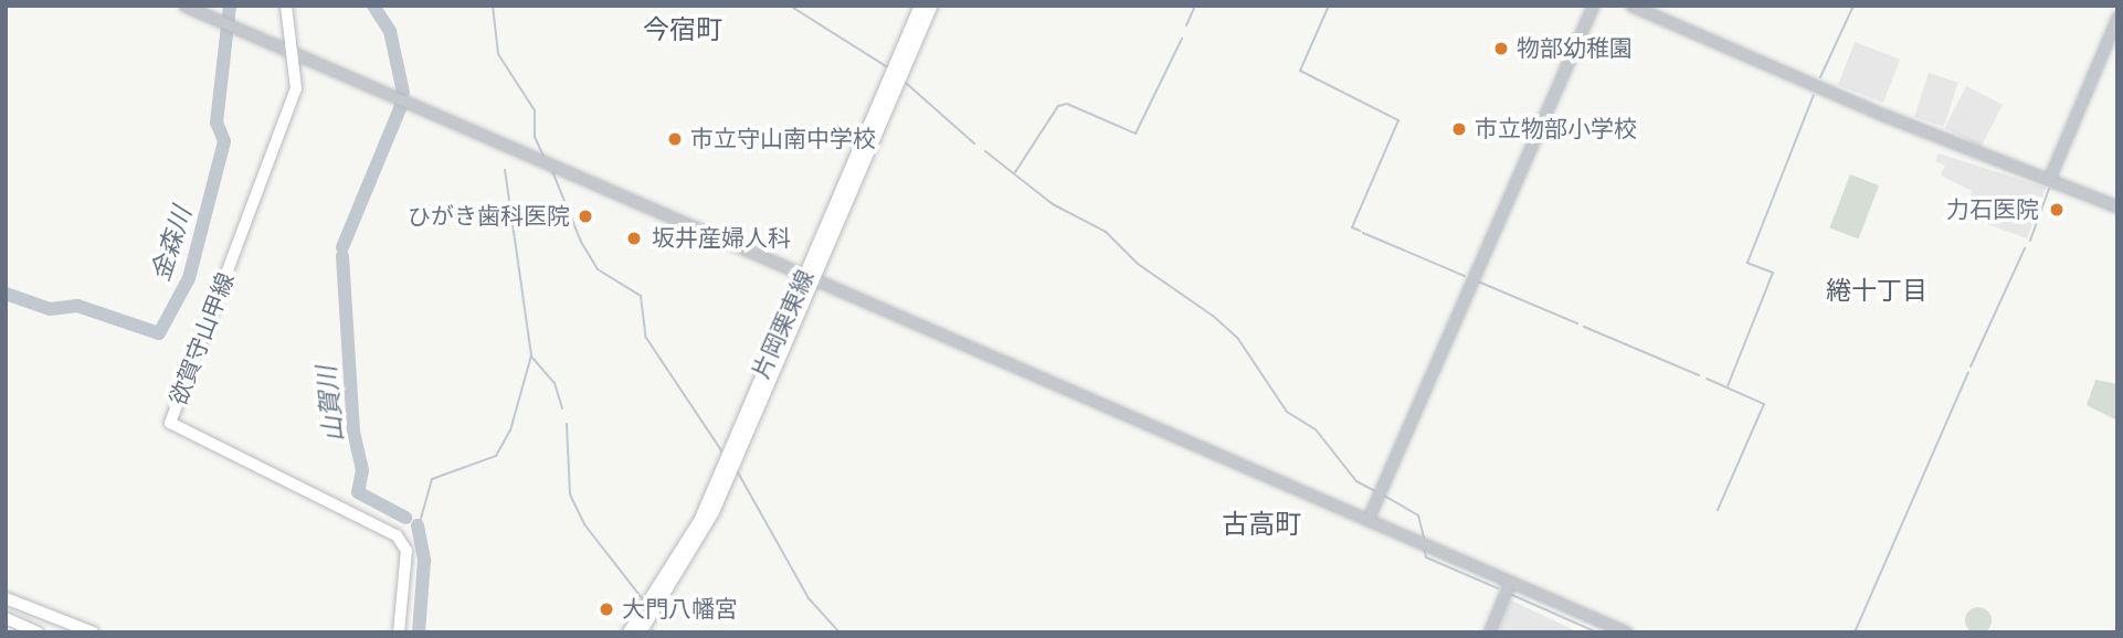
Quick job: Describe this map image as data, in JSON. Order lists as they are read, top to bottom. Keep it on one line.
{"streets":{"main road":["片岡栗東線","欲賀守山甲線"]},"districts":["今宿町","綣十丁目","古高町"],"water":["金森川","山賀川"],"places":["物部幼稚園","市立物部小学校","市立守山南中学校","力石医院","ひがき歯科医院","坂井産婦人科","大門八幡宮"]}
